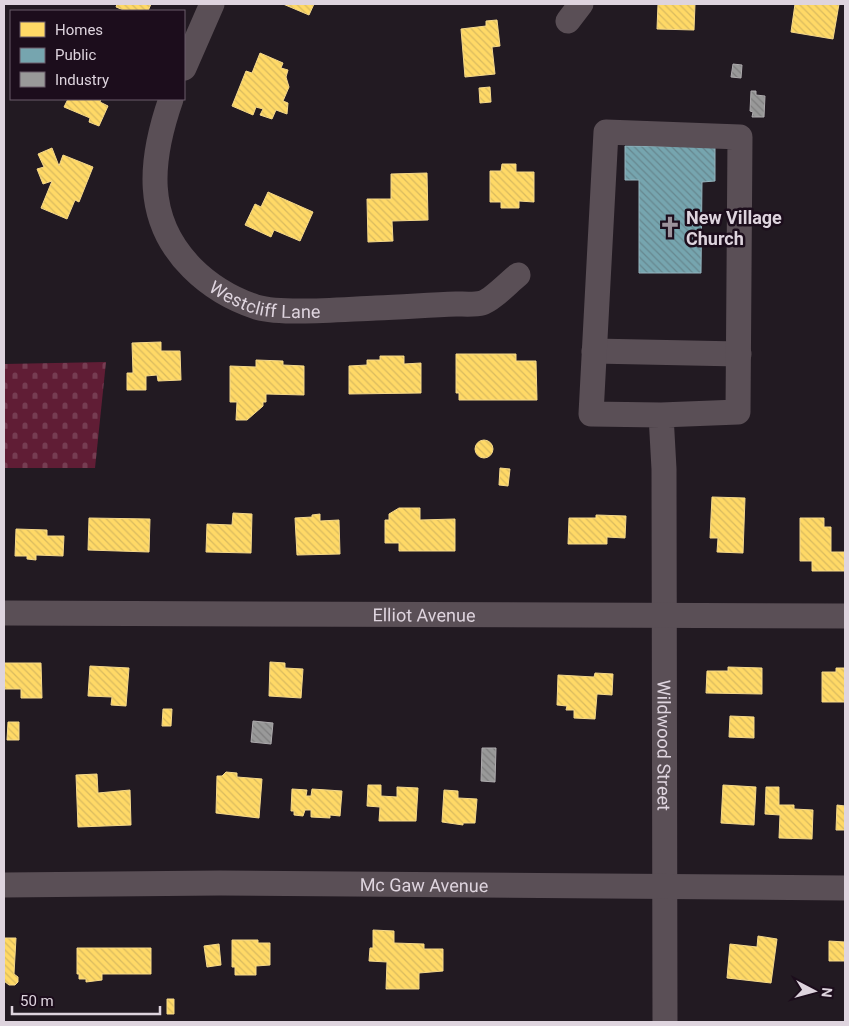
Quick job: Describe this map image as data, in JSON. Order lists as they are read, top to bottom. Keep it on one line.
{"streets":{"street":["Westcliff Lane","Elliot Avenue","Wildwood Street","Mc Gaw Avenue"]},"crossings":[["Elliot Avenue","Wildwood Street"],["Wildwood Street","Mc Gaw Avenue"]],"places":{"church":["New Village Church"]},"legend":["Homes","Public","Industry"],"scale_bar":"50 m","north":"right"}
